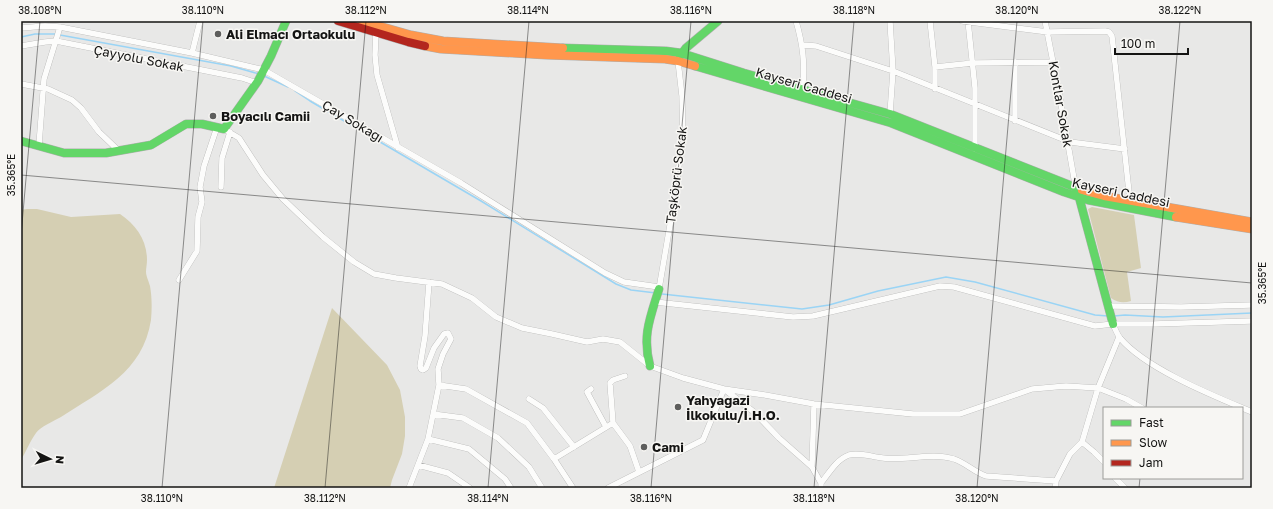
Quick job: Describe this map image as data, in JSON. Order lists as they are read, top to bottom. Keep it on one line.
{"streets":{"main road":["Kayseri Caddesi"],"street":["Çayyolu Sokak","Kontlar Sokak","Çay Sokağı","Taşköprü Sokak"]},"crossings":[["Kayseri Caddesi","Kontlar Sokak"],["Kayseri Caddesi","Taşköprü Sokak"],["Çay Sokağı","Taşköprü Sokak"]],"places":["Ali Elmacı Ortaokulu","Boyacılı Camii","Yahyagazi İlkokulu/İ.H.O.","Cami"],"legend":["Fast","Slow","Jam"],"scale_bar":"100 m","north":"right","coordinates":["38.108°N","38.110°N","38.112°N","38.114°N","38.116°N","38.118°N","38.120°N","38.122°N","35.365°E"]}
